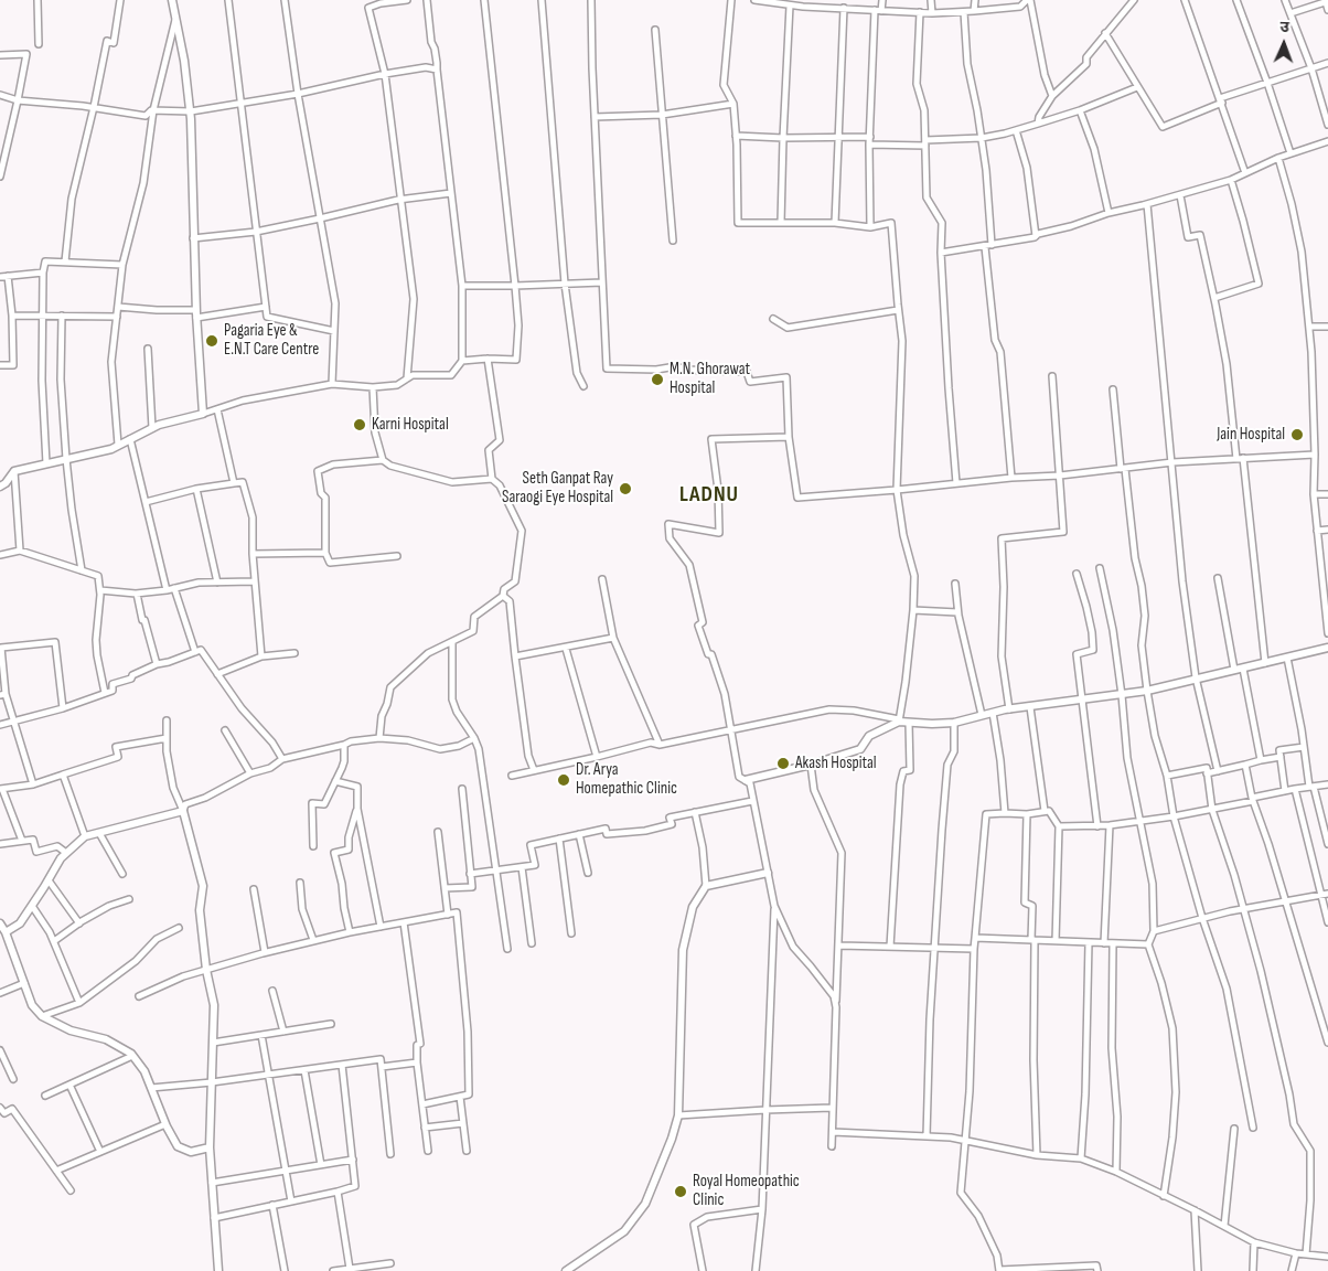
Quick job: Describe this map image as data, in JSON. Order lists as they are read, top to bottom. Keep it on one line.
{"districts":["LADNU"],"places":["Pagaria Eye & E.N.T Care Centre","M.N. Ghorawat Hospital","Karni Hospital","Jain Hospital","Seth Ganpat Ray Saraogi Eye Hospital","Akash Hospital","Dr. Arya Homepathic Clinic","Royal Homeopathic Clinic"],"north":"top"}
